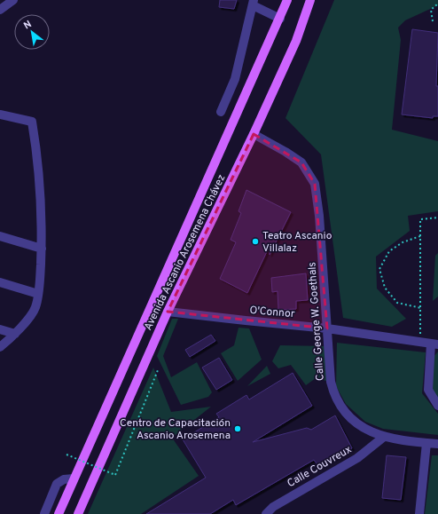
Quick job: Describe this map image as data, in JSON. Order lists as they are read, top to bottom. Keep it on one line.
{"streets":{"main road":["Avenida Ascanio Arosemena Chávez"],"street":["O'Connor","Calle George W. Goethals","Calle Couvreux"]},"crossings":[["Avenida Ascanio Arosemena Chávez","O'Connor"],["Avenida Ascanio Arosemena Chávez","Calle George W. Goethals"],["O'Connor","Calle George W. Goethals"],["Calle George W. Goethals","Calle Couvreux"]],"places":["Teatro Ascanio Villalaz","Centro de Capacitación Ascanio Arosemena"],"north":"top left"}
